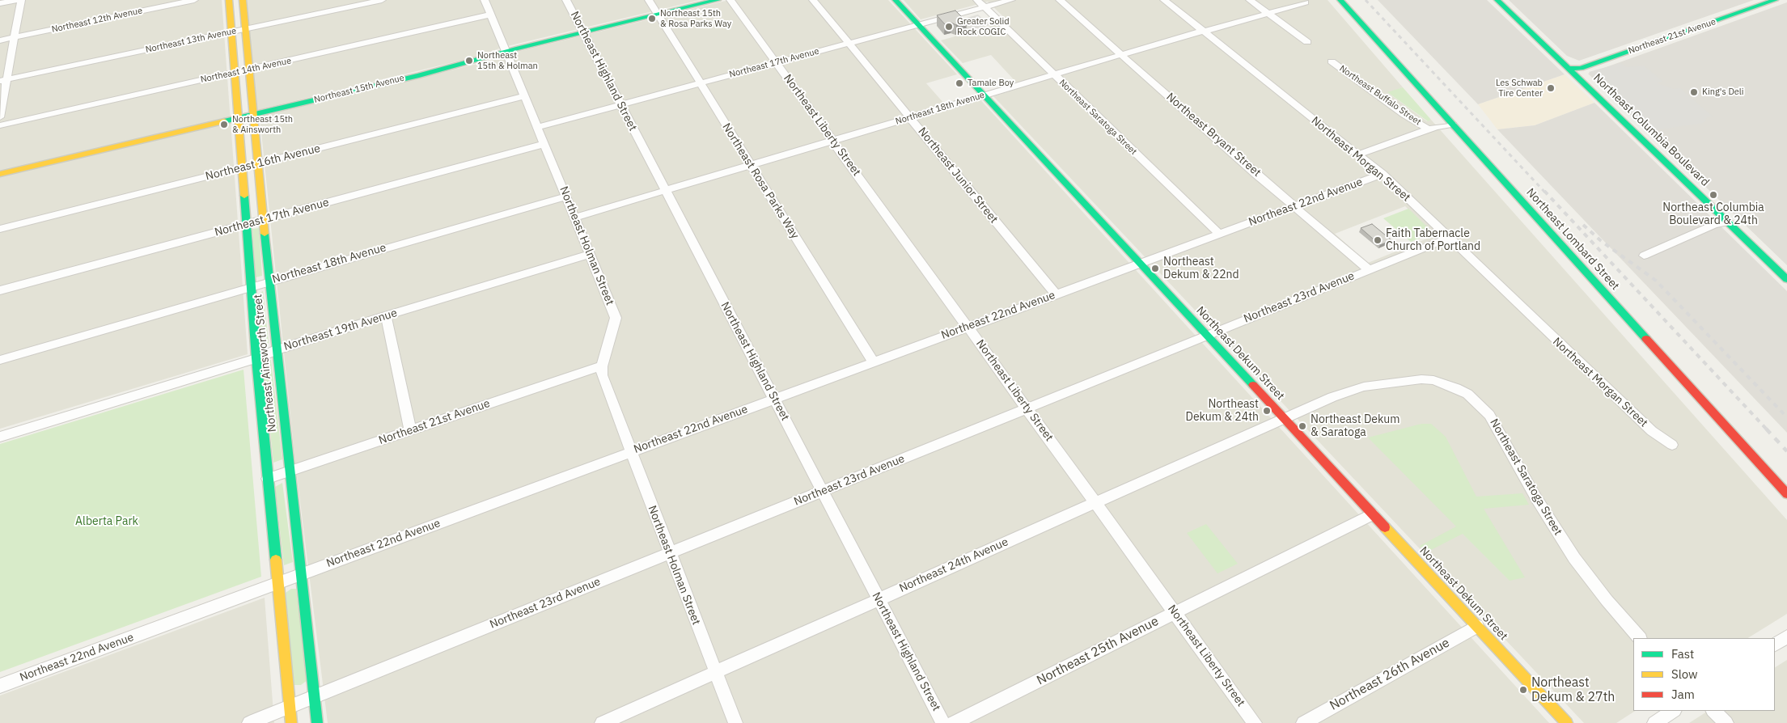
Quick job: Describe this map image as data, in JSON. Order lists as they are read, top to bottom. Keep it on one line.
{"streets":{"street":["Northeast 12th Avenue","Northeast 21st Avenue","Northeast 13th Avenue","Northeast 17th Avenue","Northeast 14th Avenue","Northeast Highland Street","Northeast 15th Avenue","Northeast Buffalo Street","Northeast 18th Avenue","Northeast Saratoga Street","Northeast Liberty Street","Northeast Columbia Boulevard","Northeast Bryant Street","Northeast Morgan Street","Northeast 16th Avenue","Northeast Junior Street","Northeast Rosa Parks Way","Northeast 22nd Avenue","Northeast Lombard Street","Northeast Holman Street","Northeast 23rd Avenue","Northeast 19th Avenue","Northeast Dekum Street","Northeast Ainsworth Street","Northeast 24th Avenue","Northeast 25th Avenue","Northeast 26th Avenue"]},"crossings":[["Northeast 21st Avenue","Northeast Columbia Boulevard"],["Northeast 21st Avenue","Northeast Holman Street"],["Northeast 21st Avenue","Northeast Ainsworth Street"],["Northeast 13th Avenue","Northeast Ainsworth Street"],["Northeast 17th Avenue","Northeast Highland Street"],["Northeast 17th Avenue","Northeast Saratoga Street"],["Northeast 17th Avenue","Northeast Liberty Street"],["Northeast 17th Avenue","Northeast Junior Street"],["Northeast 17th Avenue","Northeast Rosa Parks Way"],["Northeast 17th Avenue","Northeast Holman Street"],["Northeast 17th Avenue","Northeast Dekum Street"],["Northeast 17th Avenue","Northeast Ainsworth Street"],["Northeast 14th Avenue","Northeast Holman Street"],["Northeast 14th Avenue","Northeast Ainsworth Street"],["Northeast Highland Street","Northeast 15th Avenue"],["Northeast Highland Street","Northeast 18th Avenue"],["Northeast Highland Street","Northeast 22nd Avenue"],["Northeast Highland Street","Northeast 23rd Avenue"],["Northeast Highland Street","Northeast 24th Avenue"],["Northeast 15th Avenue","Northeast Rosa Parks Way"],["Northeast 15th Avenue","Northeast Holman Street"],["Northeast 15th Avenue","Northeast Ainsworth Street"],["Northeast 18th Avenue","Northeast Saratoga Street"],["Northeast 18th Avenue","Northeast Liberty Street"],["Northeast 18th Avenue","Northeast Bryant Street"],["Northeast 18th Avenue","Northeast Morgan Street"],["Northeast 18th Avenue","Northeast Junior Street"],["Northeast 18th Avenue","Northeast Rosa Parks Way"],["Northeast 18th Avenue","Northeast Holman Street"],["Northeast 18th Avenue","Northeast Dekum Street"],["Northeast 18th Avenue","Northeast Ainsworth Street"],["Northeast Saratoga Street","Northeast 22nd Avenue"],["Northeast Saratoga Street","Northeast Dekum Street"],["Northeast Saratoga Street","Northeast 24th Avenue"],["Northeast Liberty Street","Northeast 22nd Avenue"],["Northeast Liberty Street","Northeast 23rd Avenue"],["Northeast Liberty Street","Northeast 24th Avenue"],["Northeast Liberty Street","Northeast 25th Avenue"],["Northeast Bryant Street","Northeast 22nd Avenue"],["Northeast Bryant Street","Northeast 23rd Avenue"],["Northeast Morgan Street","Northeast 22nd Avenue"],["Northeast Morgan Street","Northeast 23rd Avenue"],["Northeast 16th Avenue","Northeast Holman Street"],["Northeast 16th Avenue","Northeast Ainsworth Street"],["Northeast Junior Street","Northeast 22nd Avenue"],["Northeast Rosa Parks Way","Northeast 22nd Avenue"],["Northeast 22nd Avenue","Northeast Holman Street"],["Northeast 22nd Avenue","Northeast Dekum Street"],["Northeast 22nd Avenue","Northeast Ainsworth Street"],["Northeast Holman Street","Northeast 23rd Avenue"],["Northeast Holman Street","Northeast 19th Avenue"],["Northeast Holman Street","Northeast 24th Avenue"],["Northeast 23rd Avenue","Northeast Dekum Street"],["Northeast 23rd Avenue","Northeast Ainsworth Street"],["Northeast 19th Avenue","Northeast Ainsworth Street"],["Northeast Dekum Street","Northeast 24th Avenue"],["Northeast Dekum Street","Northeast 25th Avenue"],["Northeast Dekum Street","Northeast 26th Avenue"]],"parks":["Alberta Park"],"places":["Northeast 15th & Rosa Parks Way","Greater Solid Rock COGIC","Northeast 15th & Holman","Tamale Boy","Les Schwab Tire Center","King's Deli","Northeast 15th & Ainsworth","Northeast Columbia Boulevard & 24th","Faith Tabernacle Church of Portland","Northeast Dekum & 22nd","Northeast Dekum & 24th","Northeast Dekum & Saratoga","Northeast Dekum & 27th"],"legend":["Fast","Slow","Jam"]}
